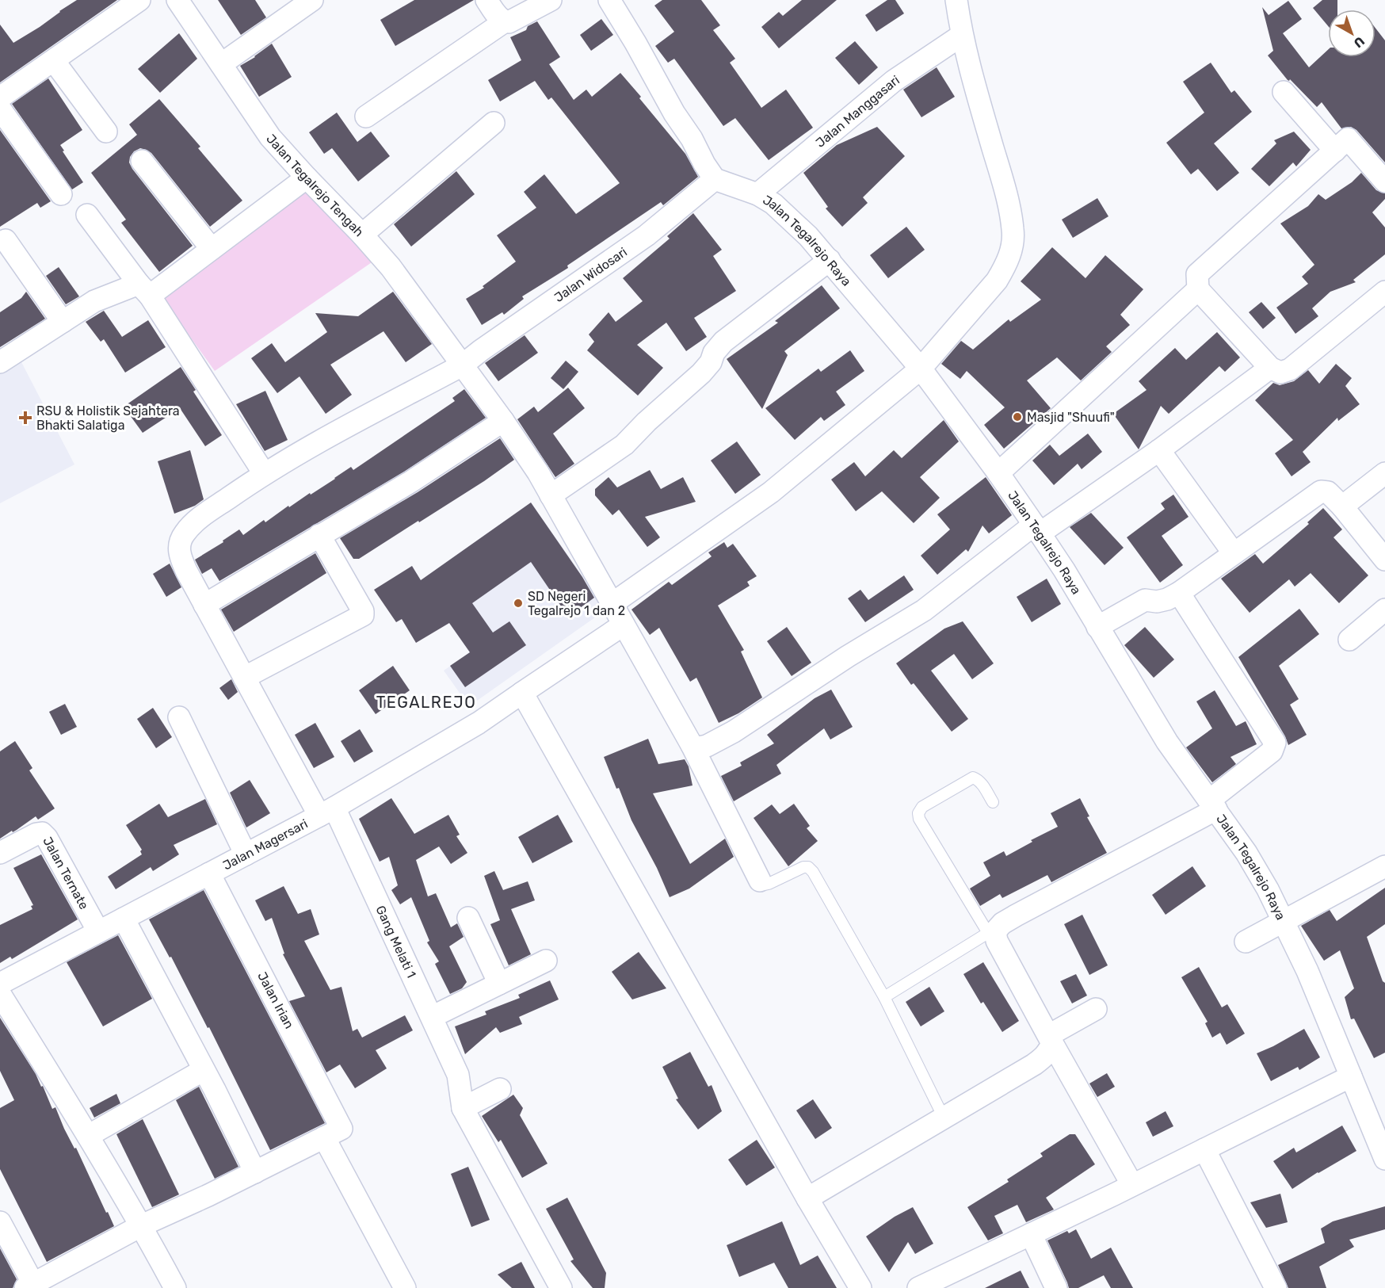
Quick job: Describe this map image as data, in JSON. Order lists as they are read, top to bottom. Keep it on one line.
{"streets":{"street":["Jalan Manggasari","Jalan Tegalrejo Tengah","Jalan Tegalrejo Raya","Jalan Widosari","Jalan Magersari","Jalan Ternate","Gang Melati 1","Jalan Irian"]},"crossings":[["Jalan Manggasari","Jalan Tegalrejo Raya"],["Jalan Tegalrejo Tengah","Jalan Widosari"],["Jalan Tegalrejo Tengah","Jalan Magersari"],["Jalan Tegalrejo Raya","Jalan Widosari"],["Jalan Widosari","Gang Melati 1"],["Jalan Magersari","Jalan Ternate"],["Jalan Magersari","Gang Melati 1"],["Jalan Magersari","Jalan Irian"]],"districts":["TEGALREJO"],"places":{"other":["Masjid \"Shuufi\"","SD Negeri Tegalrejo 1 dan 2"],"health":["RSU & Holistik Sejahtera Bhakti Salatiga"]},"north":"bottom right"}
